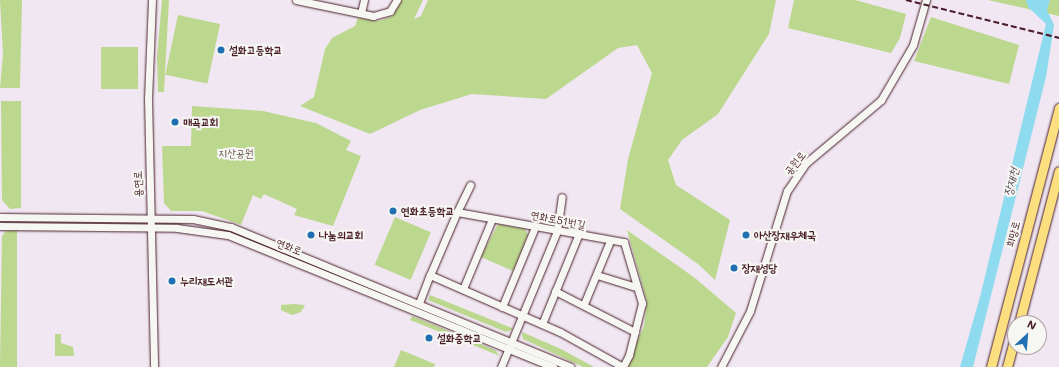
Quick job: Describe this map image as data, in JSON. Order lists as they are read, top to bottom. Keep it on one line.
{"streets":{"main road":["희망로"],"street":["공원로","용연로","연화로51번길","연화로"]},"crossings":[["용연로","연화로"]],"water":["장재천"],"parks":["지산공원"],"places":["설화고등학교","매곡교회","연화초등학교","나눔의교회","아산장재우체국","장재성당","누리재도서관","설화중학교"],"north":"top right"}
